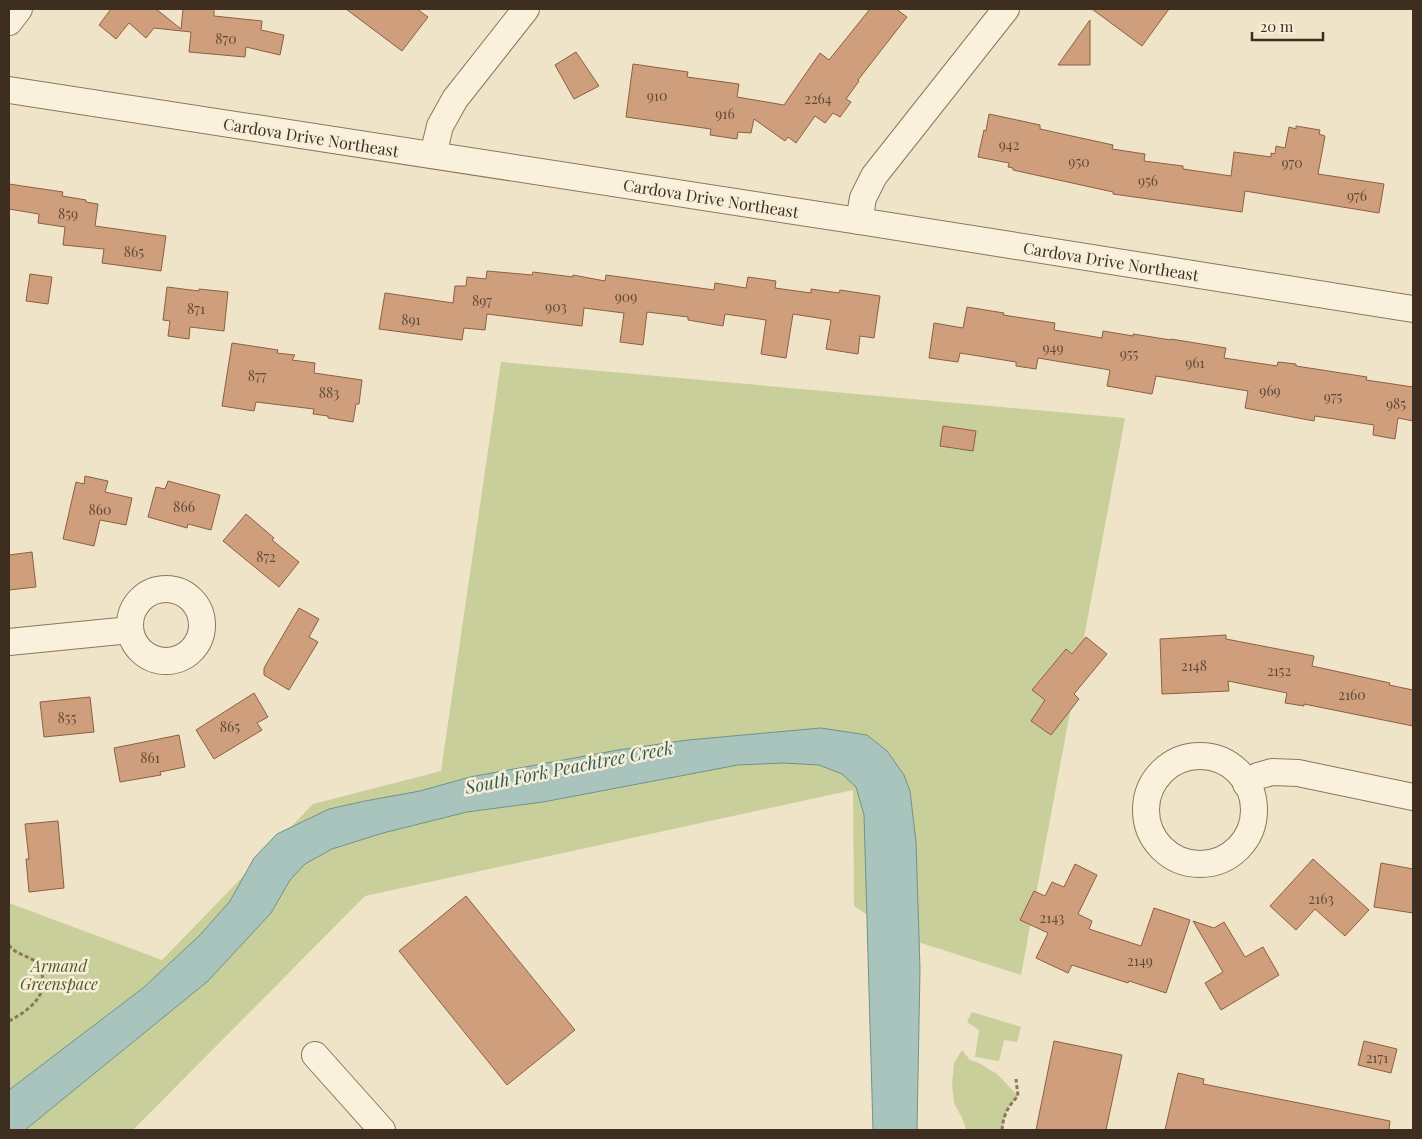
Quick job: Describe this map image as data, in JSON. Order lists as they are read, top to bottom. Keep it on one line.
{"streets":{"street":["Cardova Drive Northeast"]},"water":["South Fork Peachtree Creek"],"parks":["Armand Greenspace"],"house_numbers":["870","910","2264","916","942","950","970","956","976","859","865","909","897","903","871","891","949","955","961","877","969","883","975","985","866","860","872","2148","2152","2160","855","865","861","2163","2143","2149","2171"],"scale_bar":"20 m"}
